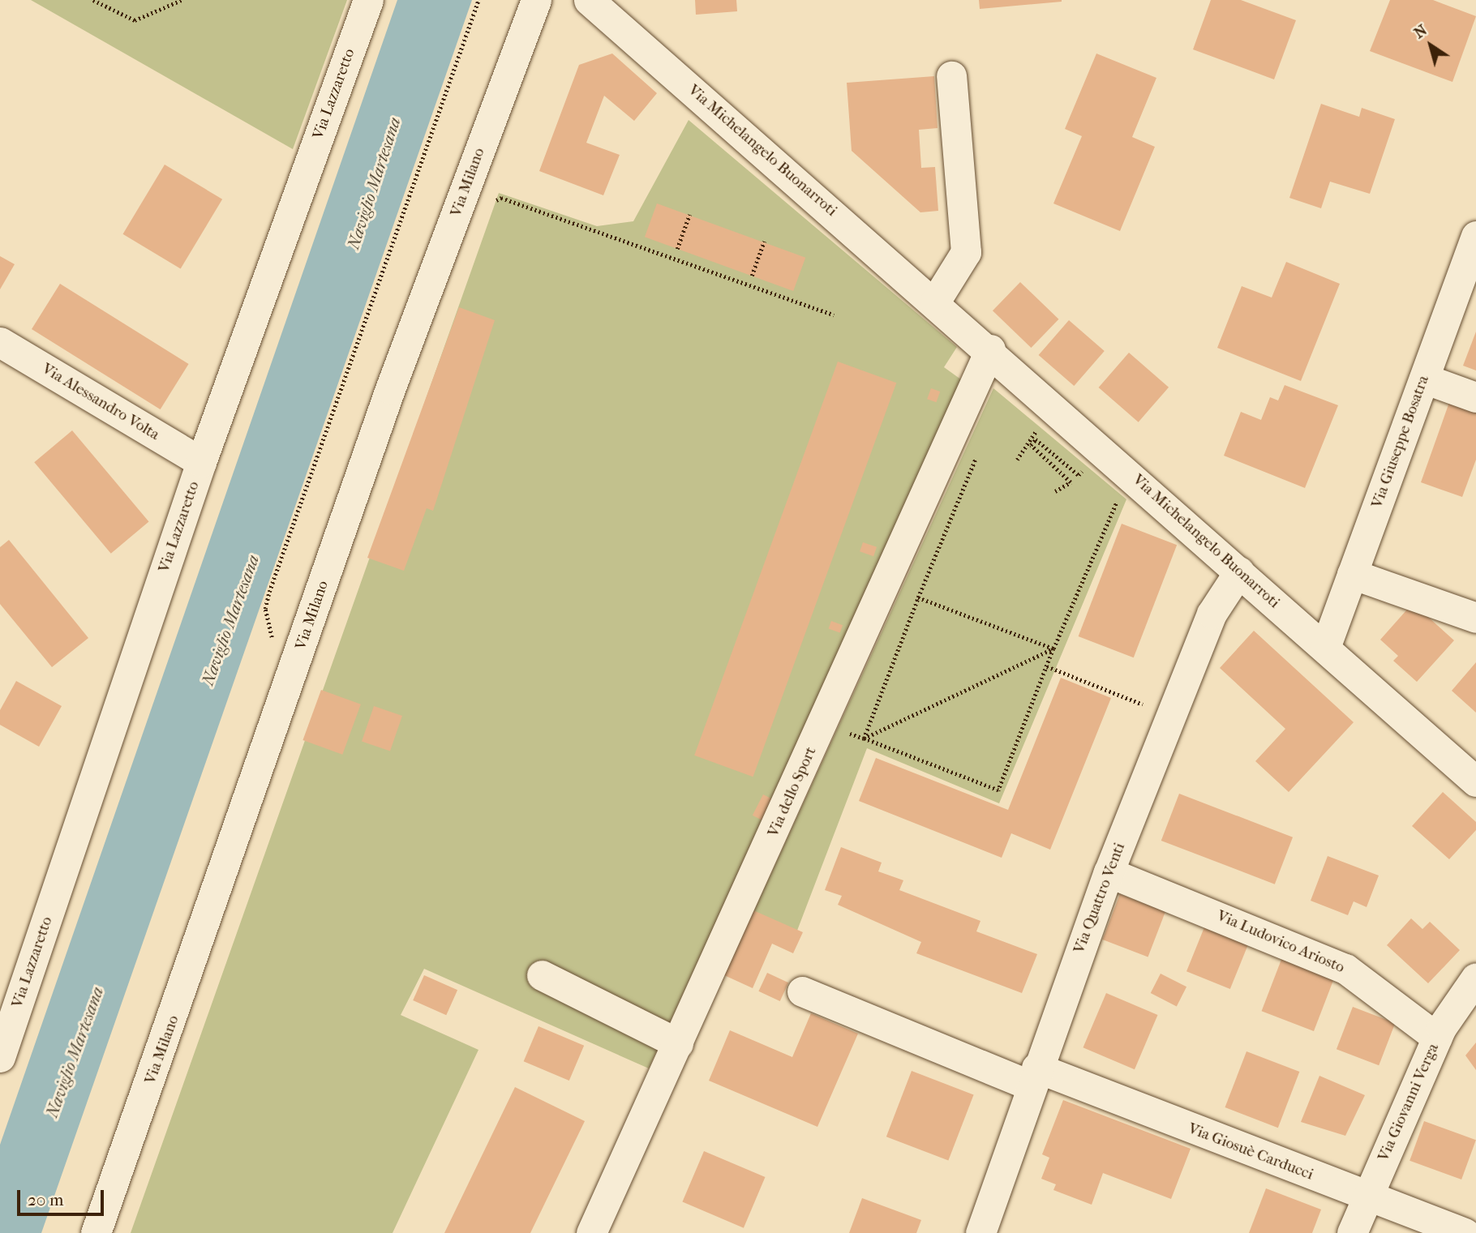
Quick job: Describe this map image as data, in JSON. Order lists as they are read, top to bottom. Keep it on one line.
{"streets":{"street":["Via Lazzaretto","Via Michelangelo Buonarroti","Via Milano","Via Alessandro Volta","Via Giuseppe Bosatra","Via dello Sport","Via Quattro Venti","Via Ludovico Ariosto","Via Giovanni Verga","Via Giosuè Carducci"]},"crossings":[["Via Lazzaretto","Via Alessandro Volta"],["Via Michelangelo Buonarroti","Via Giuseppe Bosatra"],["Via Michelangelo Buonarroti","Via dello Sport"],["Via Michelangelo Buonarroti","Via Quattro Venti"],["Via Quattro Venti","Via Ludovico Ariosto"],["Via Quattro Venti","Via Giosuè Carducci"],["Via Ludovico Ariosto","Via Giovanni Verga"],["Via Giovanni Verga","Via Giosuè Carducci"]],"water":["Naviglio Martesana"],"scale_bar":"20 m","north":"top left"}
